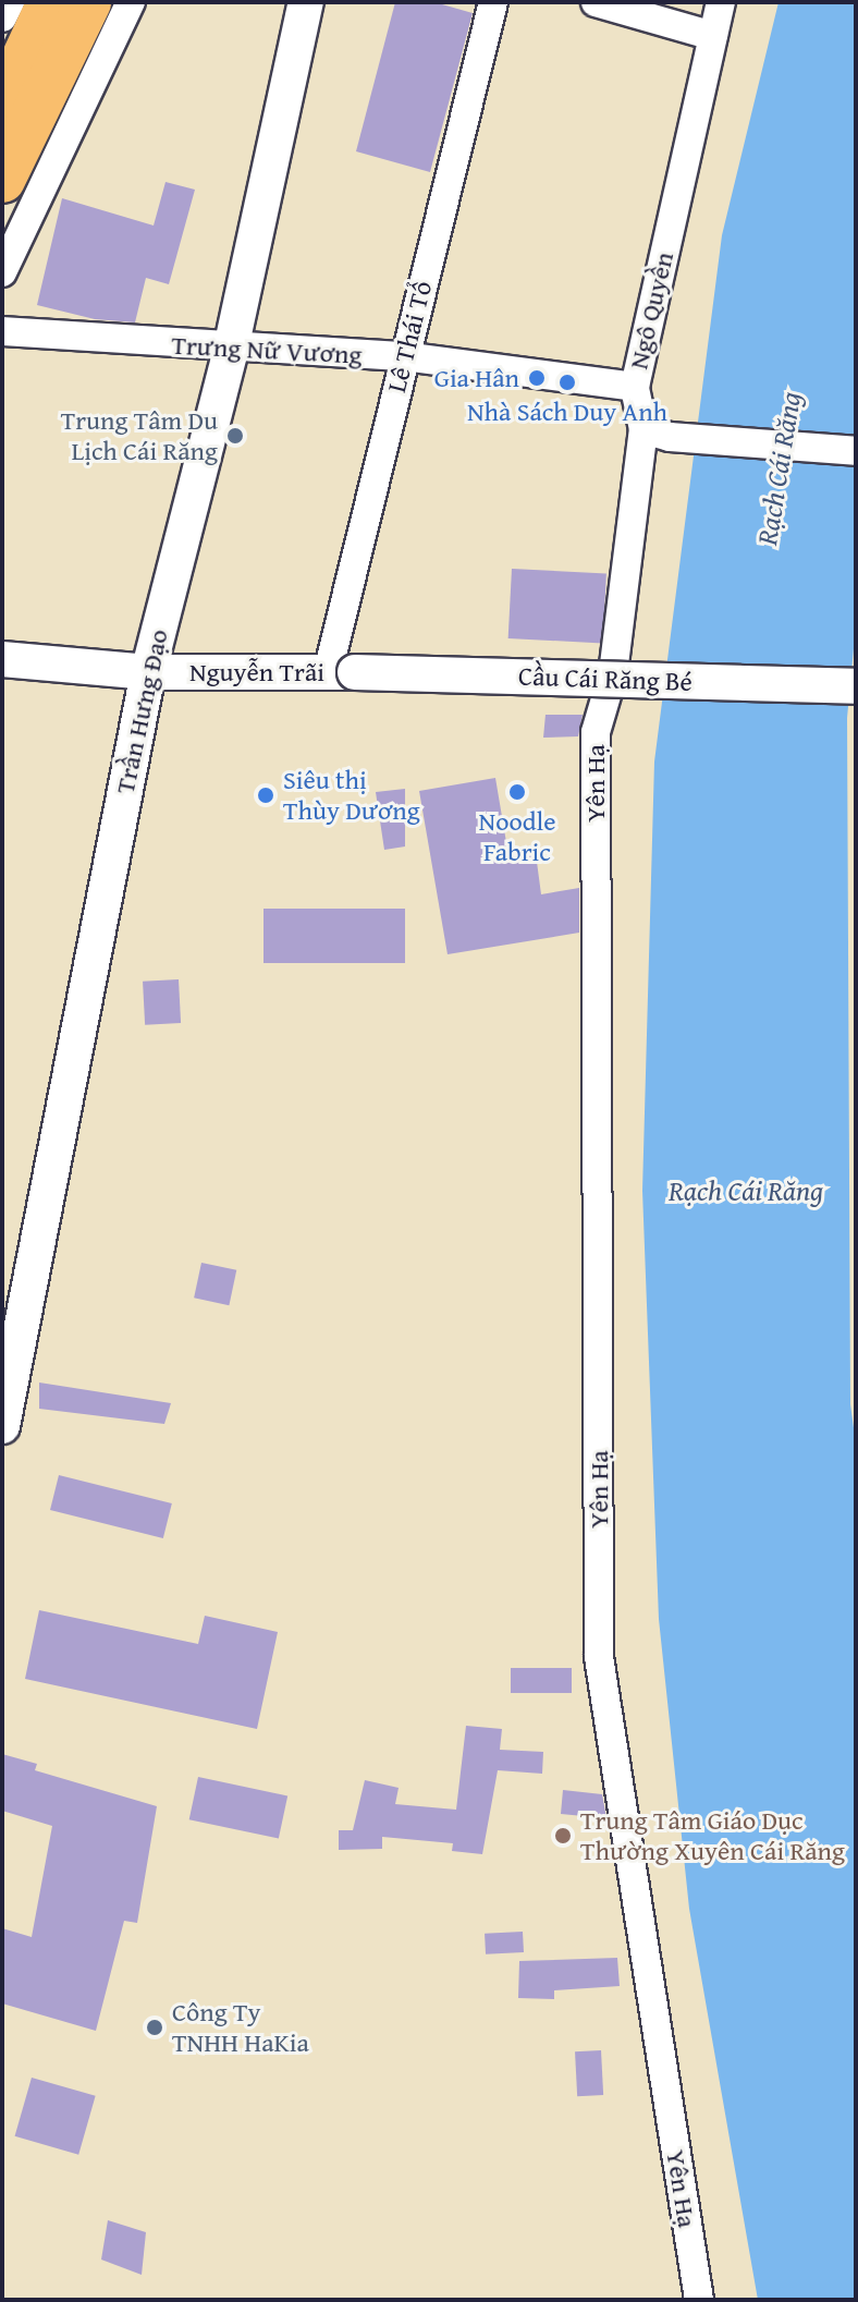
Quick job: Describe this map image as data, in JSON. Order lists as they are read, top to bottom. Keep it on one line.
{"streets":{"street":["Ngô Quyền","Lê Thái Tổ","Trưng Nữ Vương","Nguyễn Trãi","Cầu Cái Răng Bé","Trần Hưng Đạo","Yên Hạ"]},"crossings":[["Ngô Quyền","Trưng Nữ Vương"],["Ngô Quyền","Yên Hạ"],["Lê Thái Tổ","Trưng Nữ Vương"],["Lê Thái Tổ","Nguyễn Trãi"],["Lê Thái Tổ","Cầu Cái Răng Bé"],["Trưng Nữ Vương","Trần Hưng Đạo"],["Nguyễn Trãi","Cầu Cái Răng Bé"],["Nguyễn Trãi","Trần Hưng Đạo"]],"water":["Rạch Cái Răng"],"places":["Gia Hân","Nhà Sách Duy Anh","Trung Tâm Du Lịch Cái Răng","Noodle Fabric","Siêu thị Thùy Dương","Trung Tâm Giáo Dục Thường Xuyên Cái Răng","Công Ty TNHH HaKia"]}
